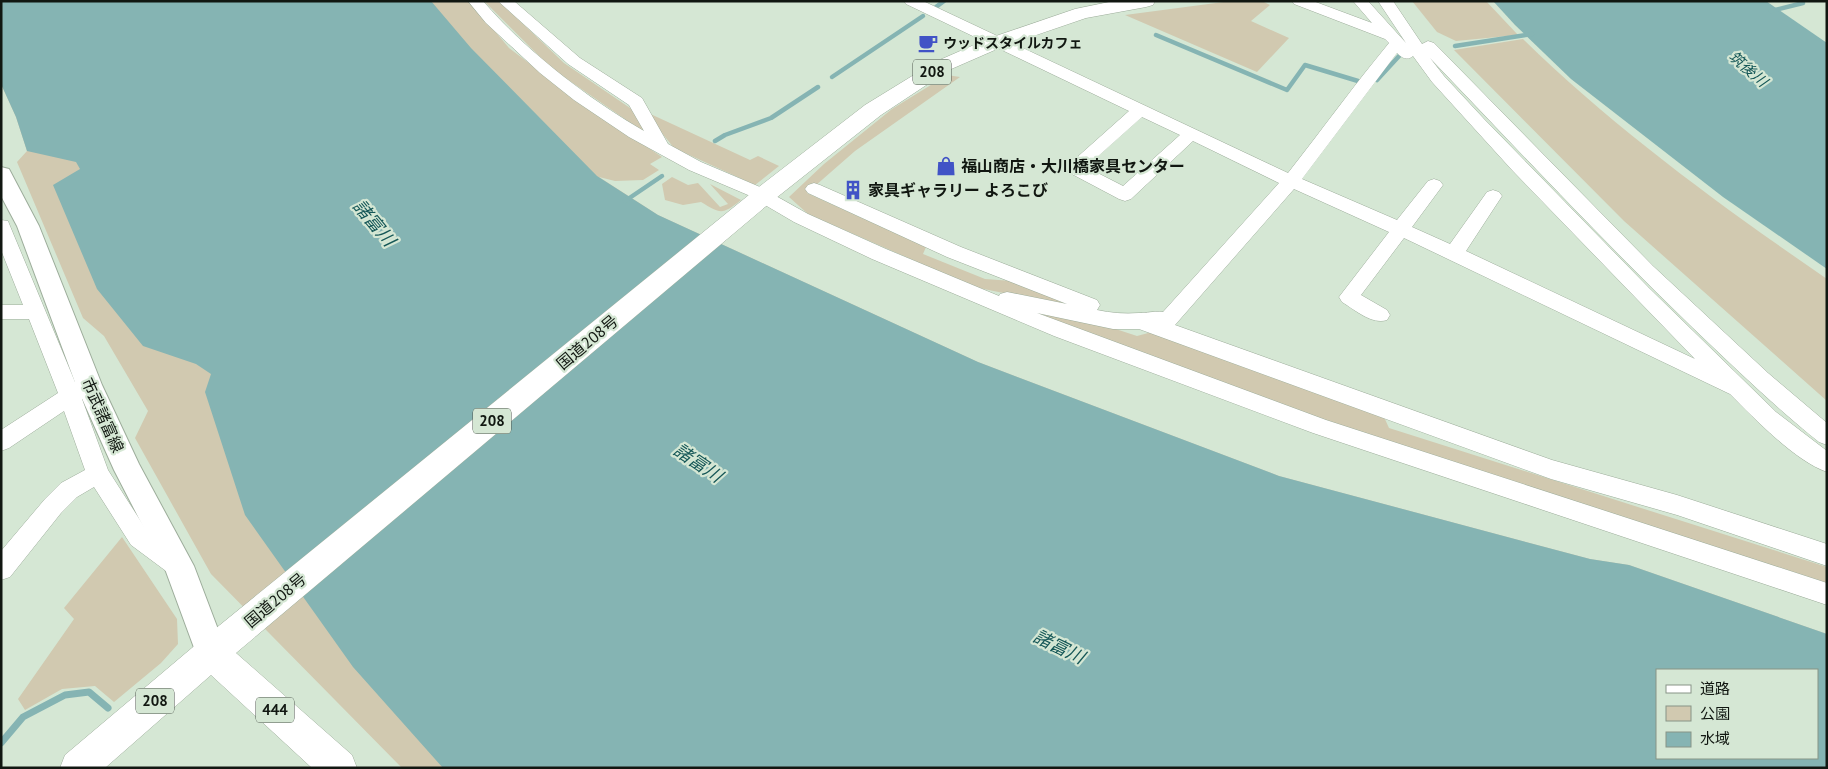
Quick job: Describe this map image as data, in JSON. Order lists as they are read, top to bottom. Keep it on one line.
{"streets":{"highway":["208","国道208号","444"],"main road":["市武諸富線"]},"crossings":[["国道208号","市武諸富線"],["国道208号","444"],["市武諸富線","444"]],"water":["筑後川","諸富川"],"places":{"cafe":["ウッドスタイルカフェ"],"shop":["福山商店・大川橋家具センター"],"building":["家具ギャラリー よろこび"]},"legend":["道路","公園","水域"]}
